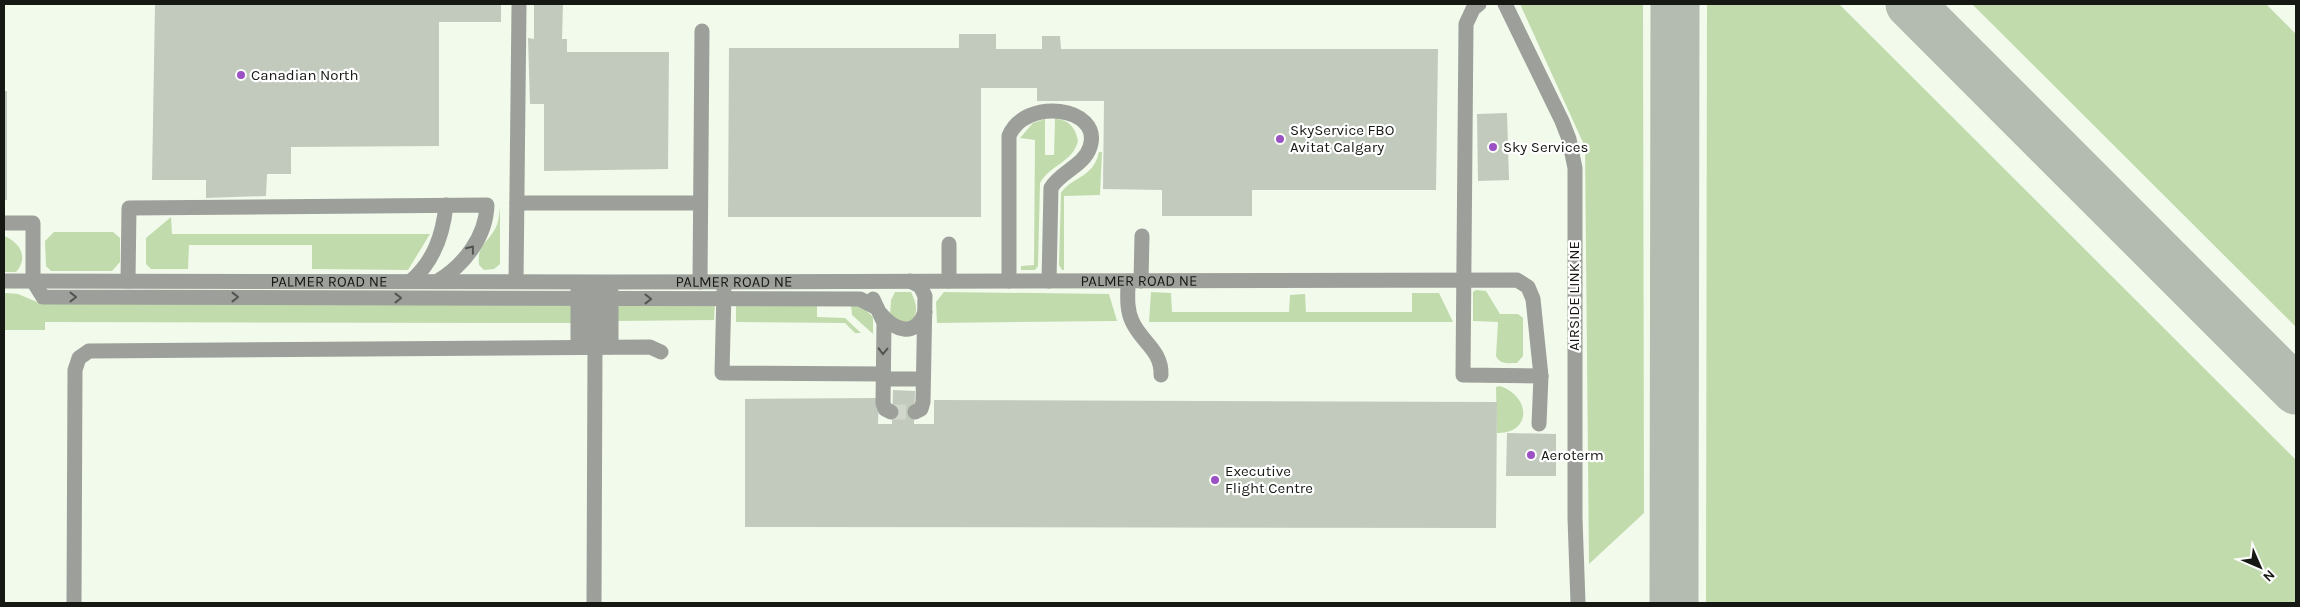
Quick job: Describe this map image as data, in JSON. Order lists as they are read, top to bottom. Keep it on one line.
{"streets":{"street":["PALMER ROAD NE","AIRSIDE LINK NE"]},"places":["Canadian North","SkyService FBO Avitat Calgary","Sky Services","Aeroterm","Executive Flight Centre"],"north":"bottom right"}
